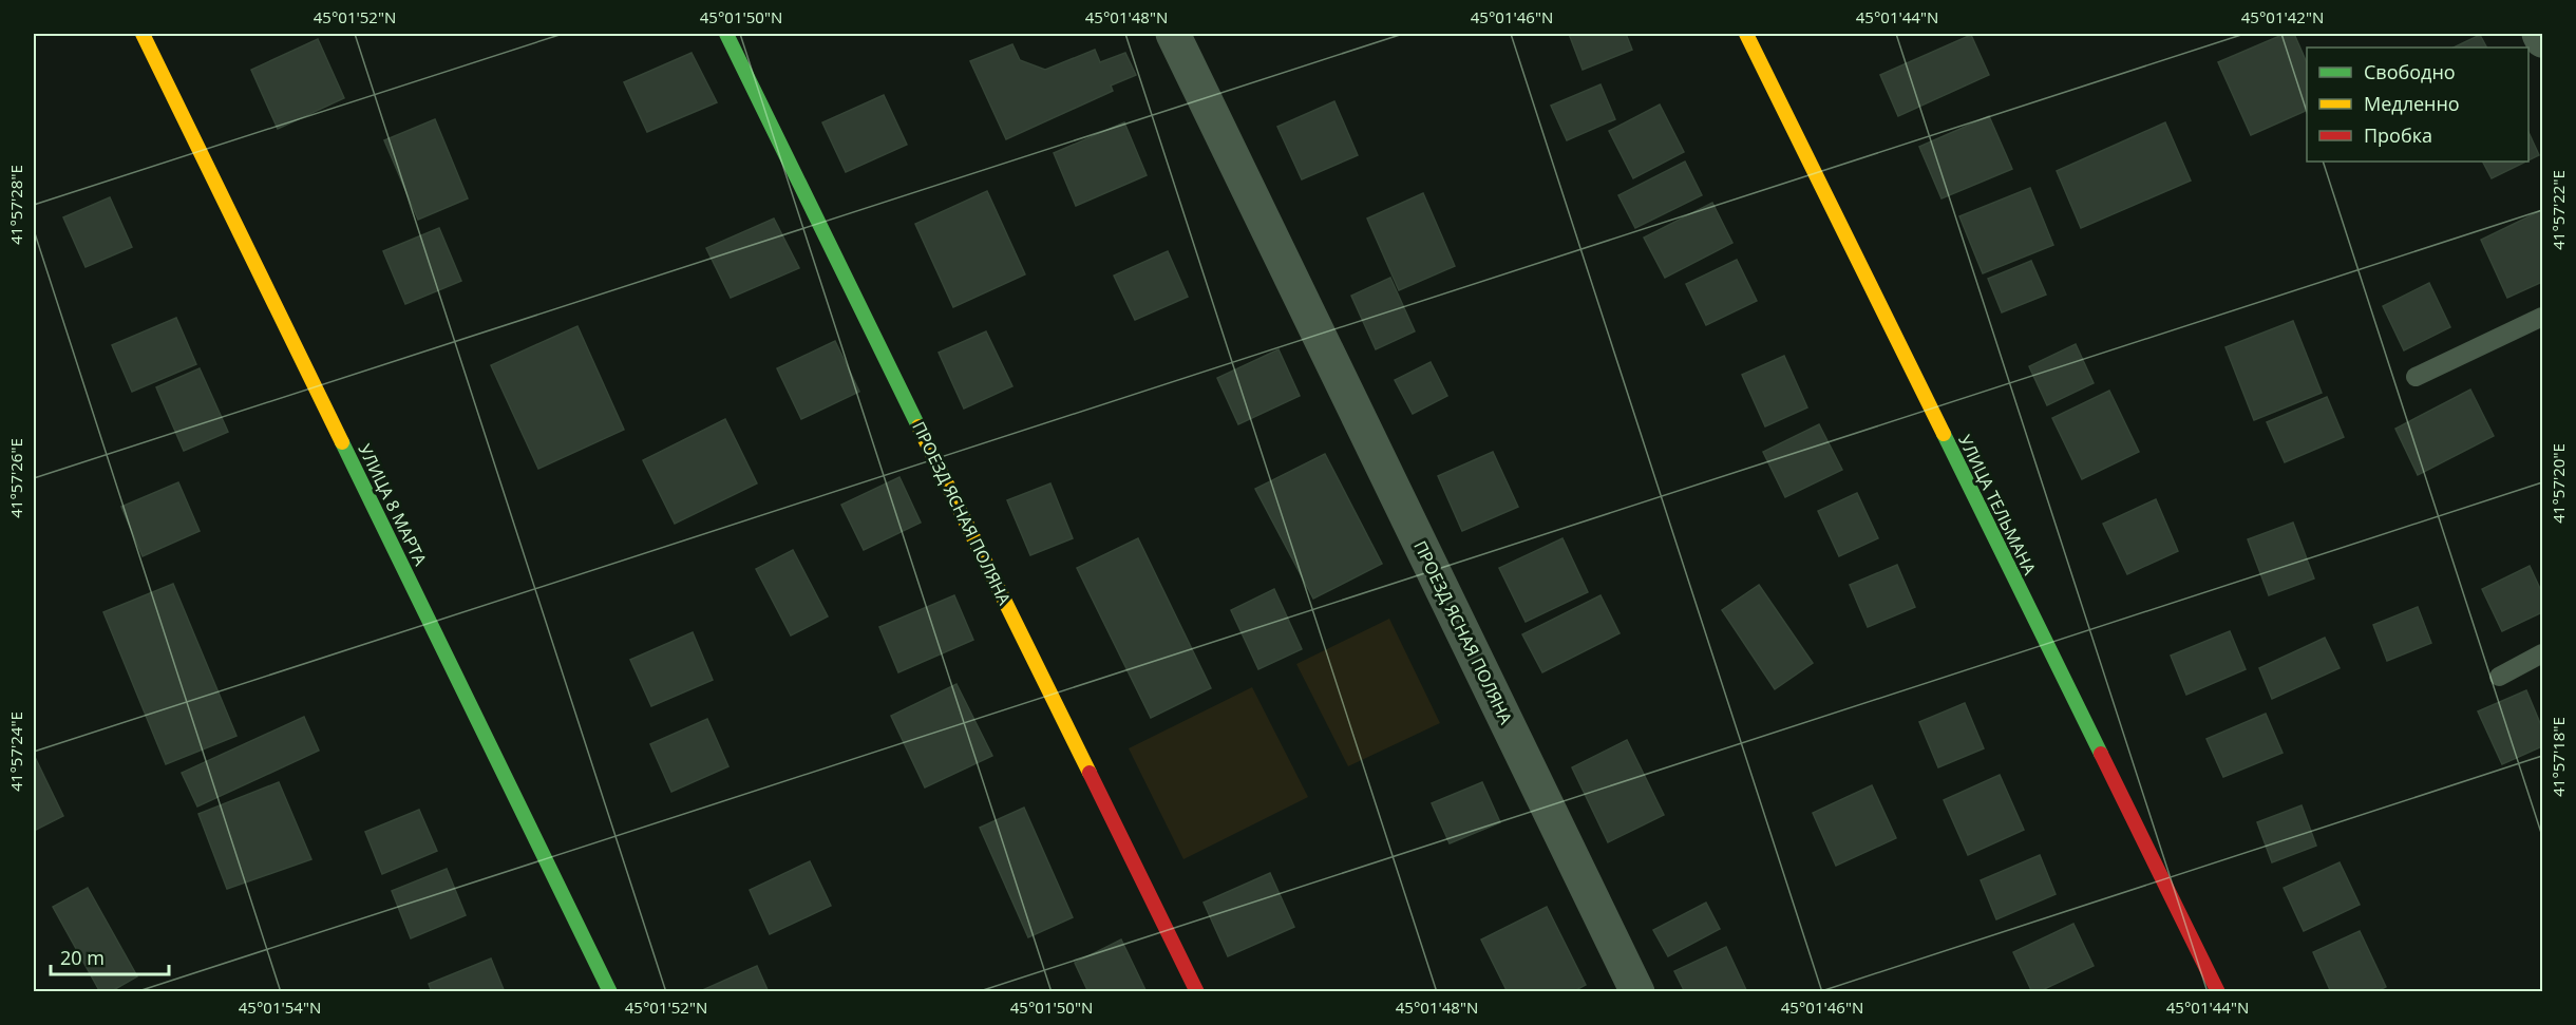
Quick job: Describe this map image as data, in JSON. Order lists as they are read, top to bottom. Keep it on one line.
{"streets":{"street":["УЛИЦА 8 МАРТА","УЛИЦА ТЕЛЬМАНА","ПРОЕЗД ЯСНАЯ ПОЛЯНА"]},"legend":["Свободно","Медленно","Пробка"],"scale_bar":"20 m","coordinates":["45°01'52\"N","45°01'50\"N","45°01'48\"N","45°01'46\"N","45°01'44\"N","45°01'42\"N","41°57'28\"E","41°57'22\"E","41°57'26\"E","41°57'20\"E","41°57'24\"E","41°57'18\"E","45°01'54\"N"]}
